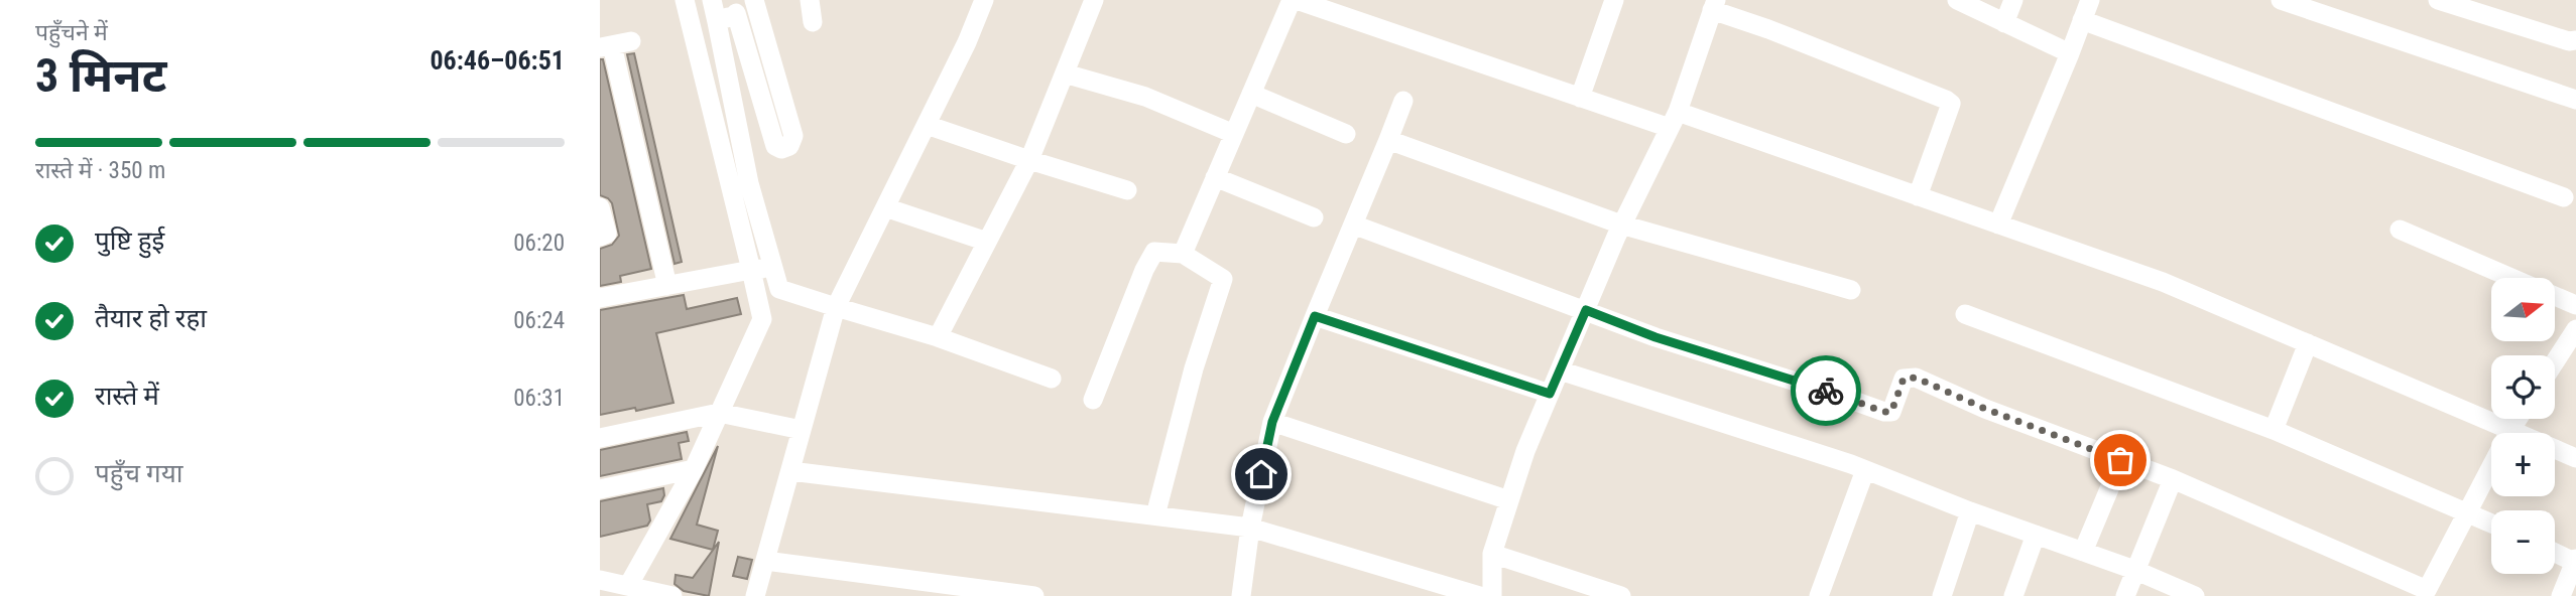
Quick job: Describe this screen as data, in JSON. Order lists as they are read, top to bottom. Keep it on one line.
{"north":"right","page":{"heading":["3 मिनट","पहुँचने में","06:46–06:51"],"bar":"रास्ते में · 350 m","list":[["पुष्टि हुई","06:20"],["तैयार हो रहा","06:24"],["रास्ते में","06:31"],"पहुँच गया"],"map_buttons":["+","−"]}}
